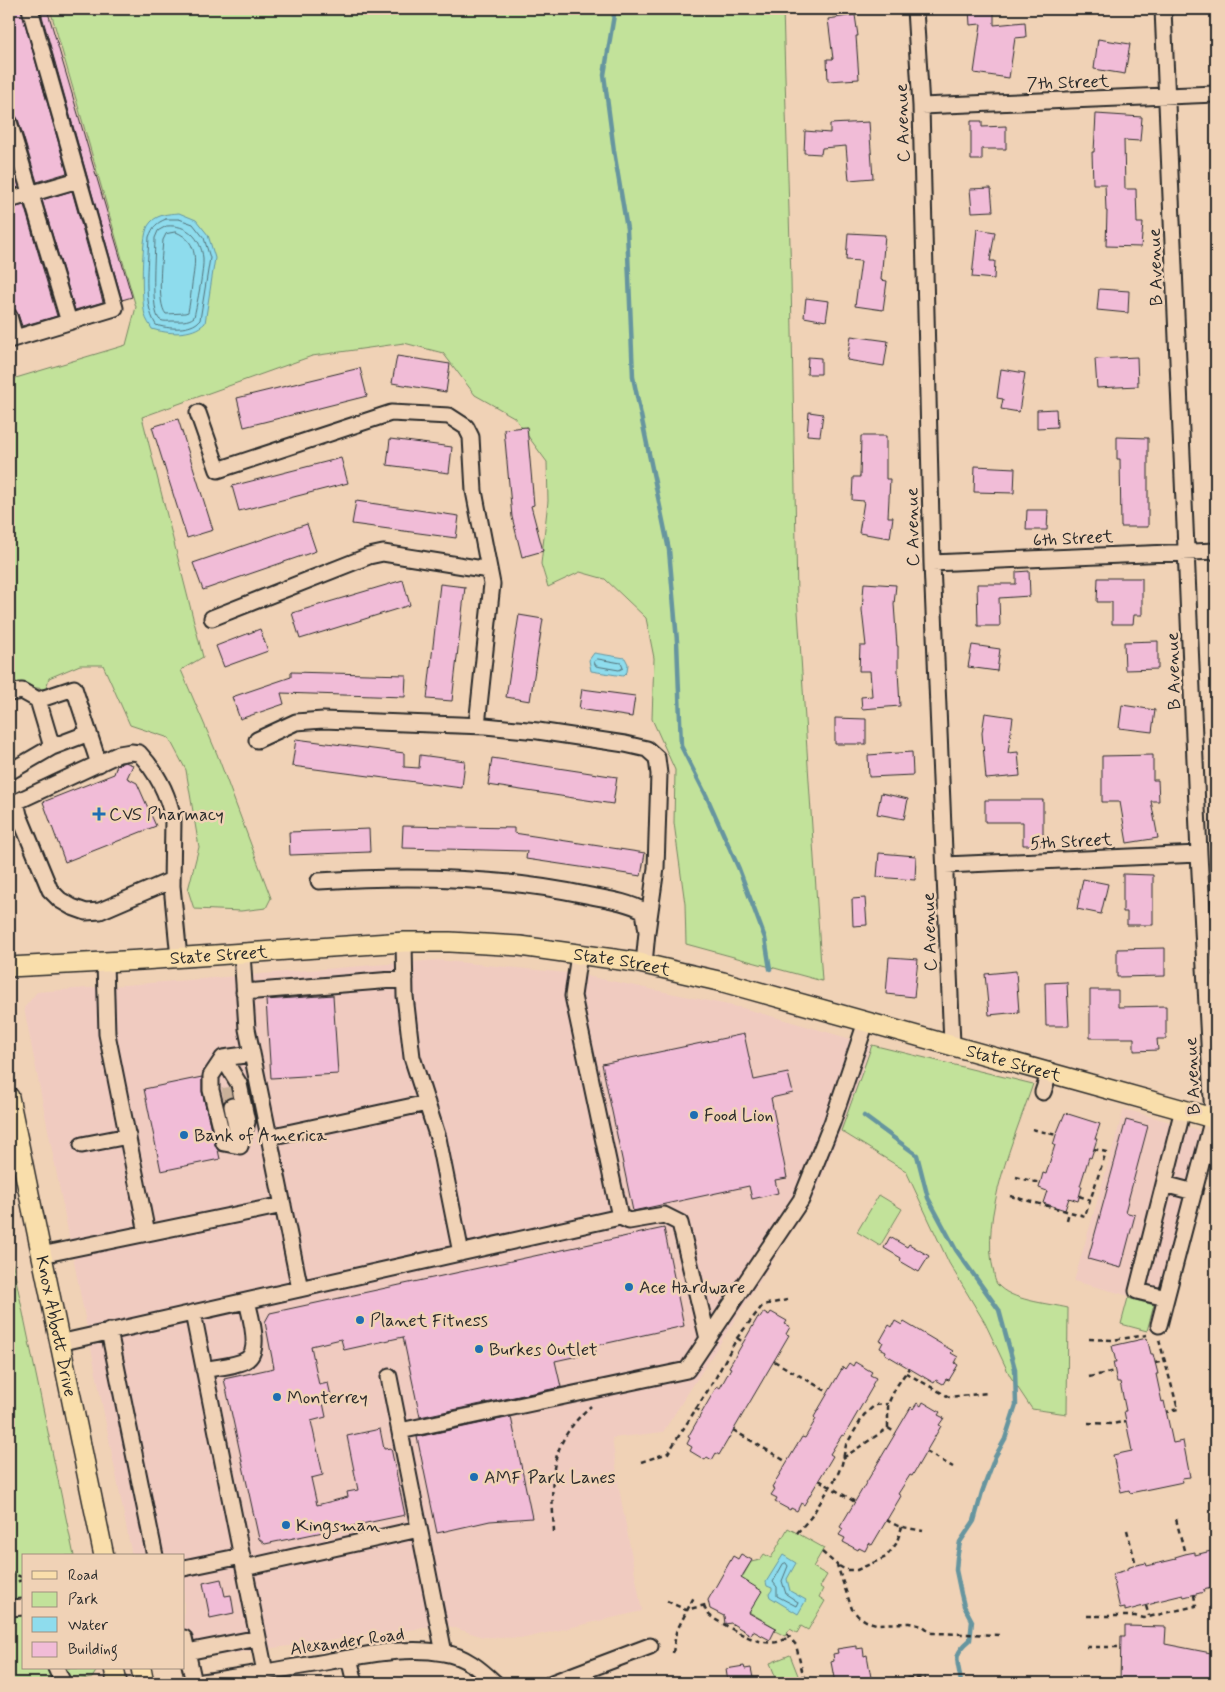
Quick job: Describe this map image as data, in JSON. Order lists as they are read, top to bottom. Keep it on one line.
{"streets":{"main road":["State Street","Knox Abbott Drive"],"street":["7th Street","C Avenue","B Avenue","6th Street","5th Street","Alexander Road"]},"crossings":[["7th Street","C Avenue"],["7th Street","B Avenue"],["C Avenue","6th Street"],["C Avenue","5th Street"],["C Avenue","State Street"],["B Avenue","6th Street"],["B Avenue","5th Street"],["B Avenue","State Street"]],"places":{"health":["CVS Pharmacy"],"other":["Food Lion","Bank of America","Ace Hardware","Planet Fitness","Burkes Outlet","Monterrey","AMF Park Lanes","Kingsman"]},"legend":["Road","Park","Water","Building"]}
